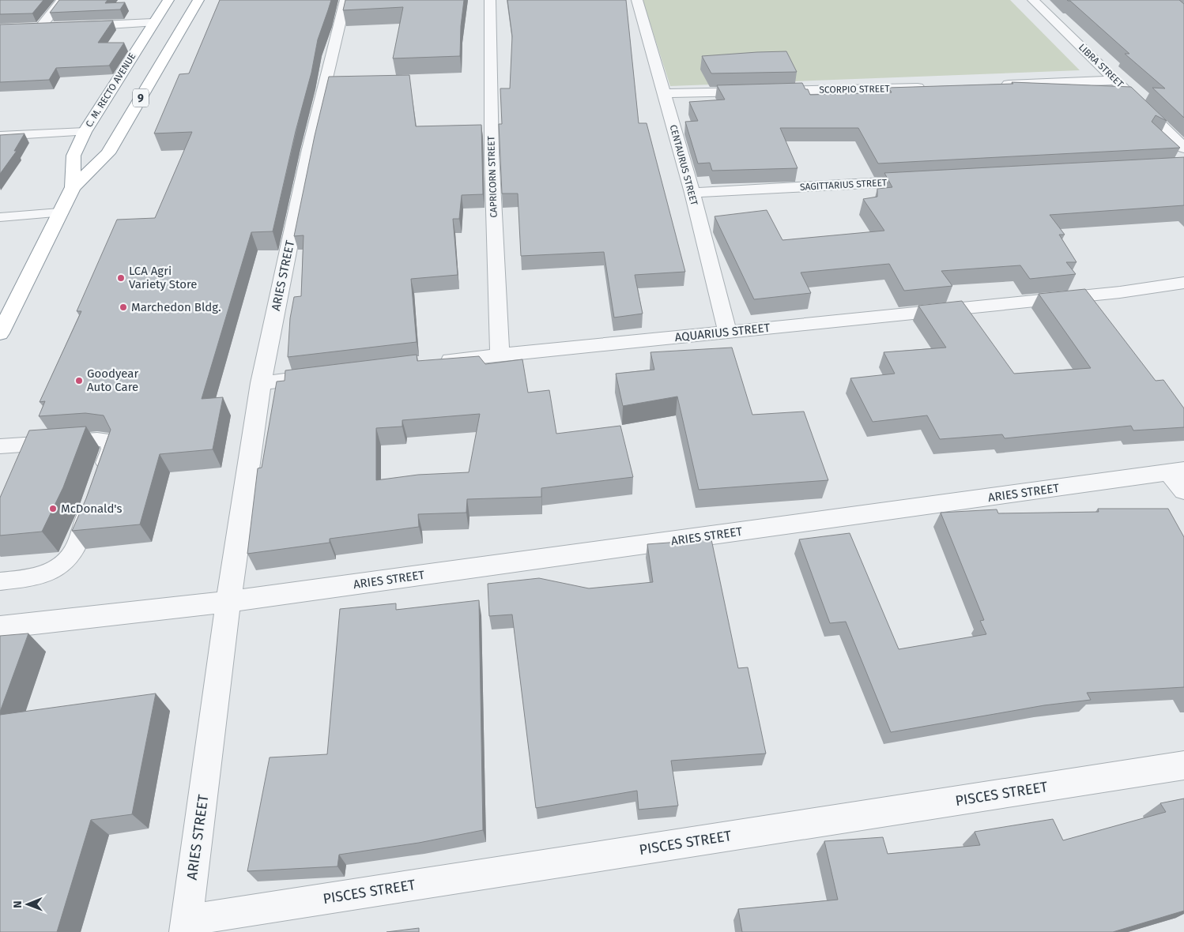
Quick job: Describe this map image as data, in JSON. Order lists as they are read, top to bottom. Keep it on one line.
{"streets":{"highway":["C. M. RECTO AVENUE","9"],"street":["LIBRA STREET","SCORPIO STREET","CENTAURUS STREET","CAPRICORN STREET","SAGITTARIUS STREET","ARIES STREET","AQUARIUS STREET","PISCES STREET"]},"crossings":[["SCORPIO STREET","CENTAURUS STREET"],["CENTAURUS STREET","SAGITTARIUS STREET"],["CENTAURUS STREET","AQUARIUS STREET"],["CAPRICORN STREET","AQUARIUS STREET"],["ARIES STREET","PISCES STREET"]],"places":["LCA Agri Variety Store","Marchedon Bldg.","Goodyear Auto Care","McDonald's"],"north":"left"}
